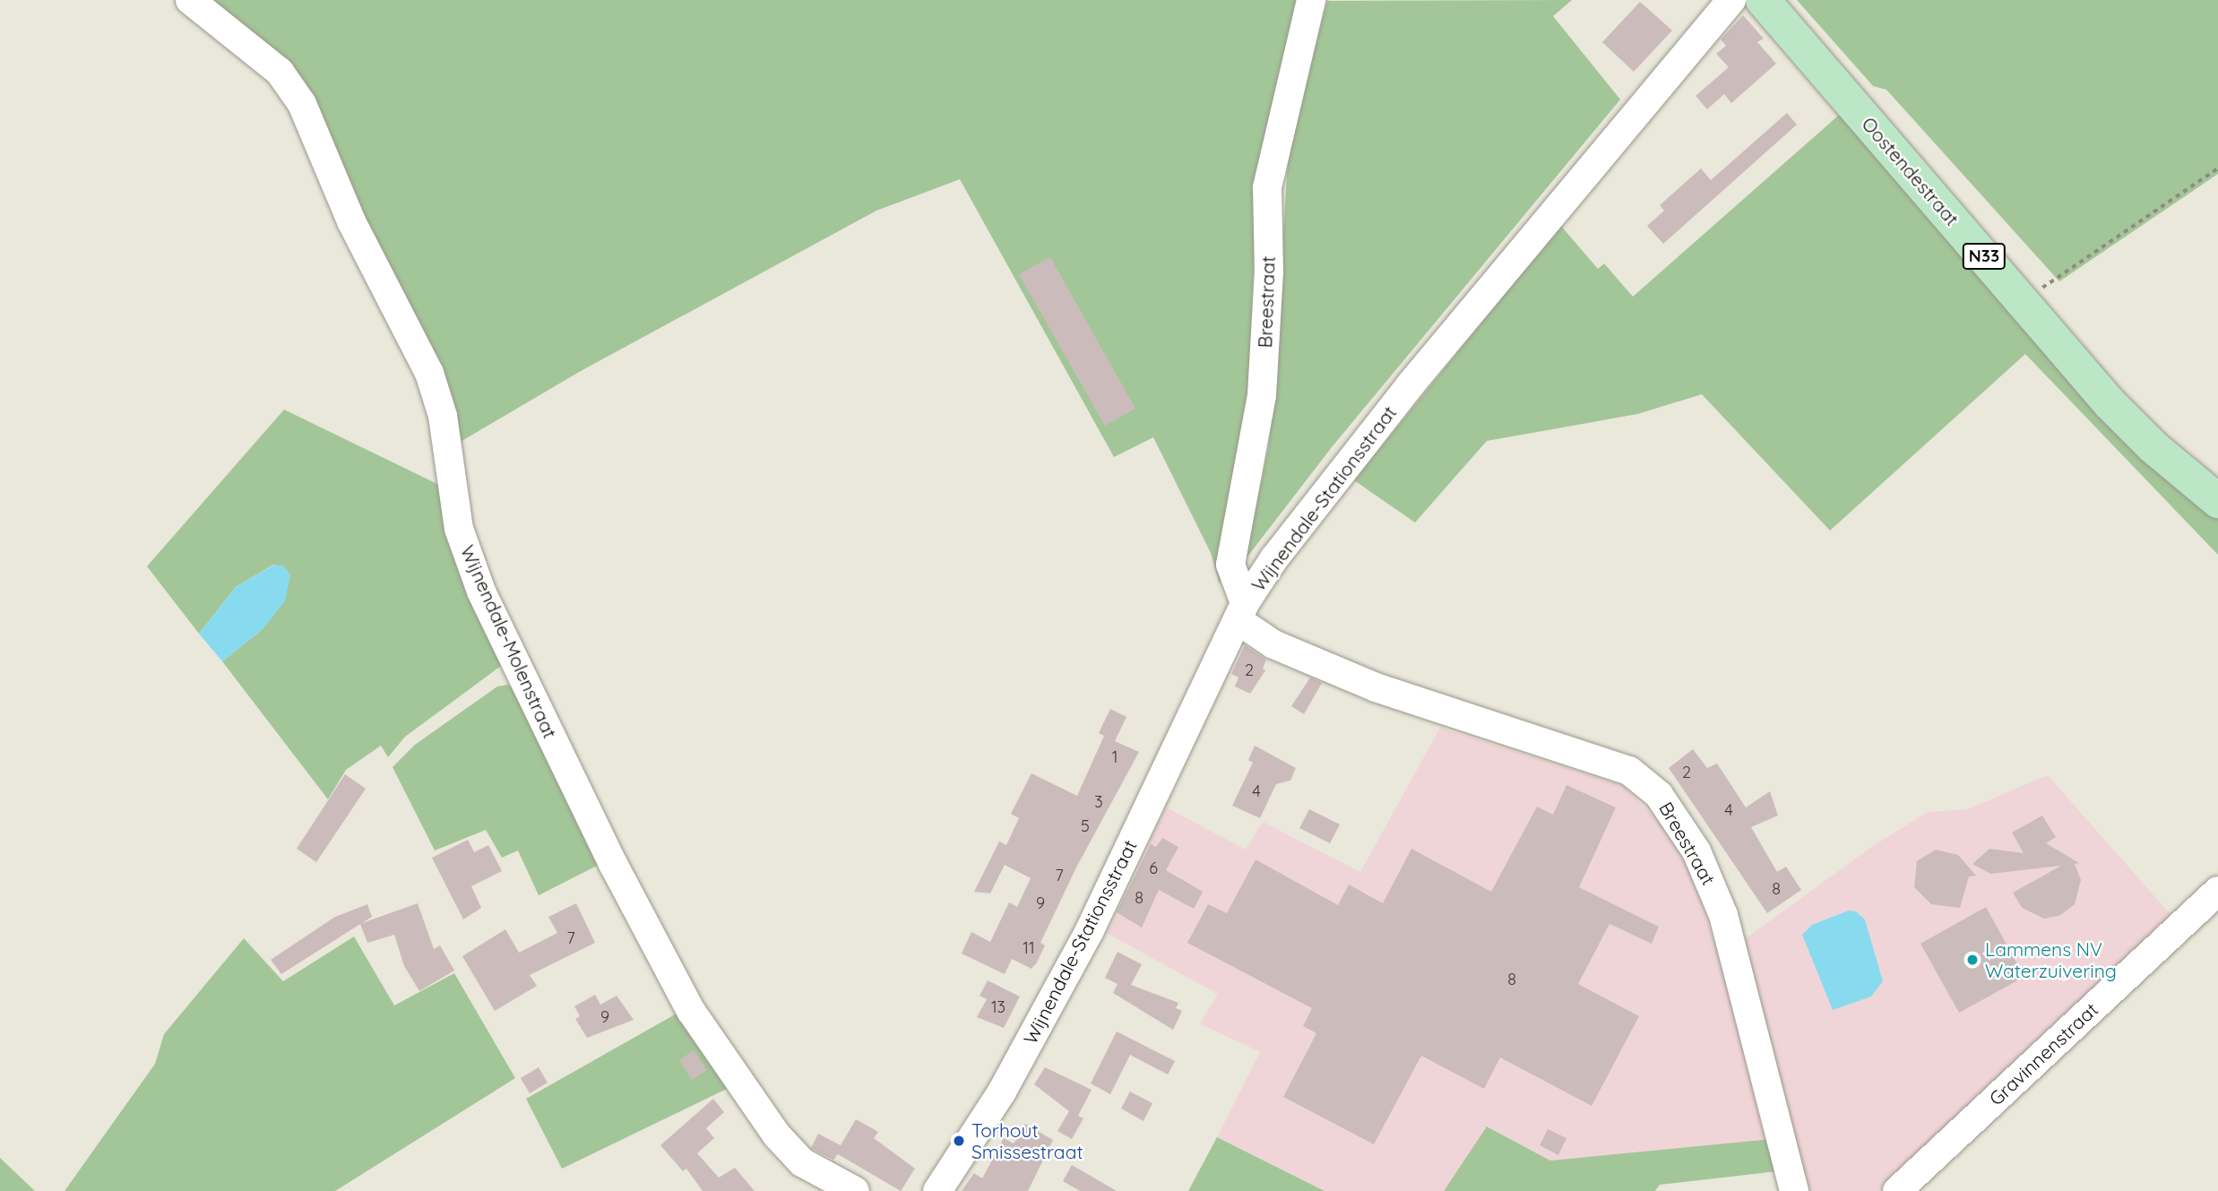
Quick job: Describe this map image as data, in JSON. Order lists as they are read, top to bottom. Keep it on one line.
{"streets":{"main road":["Oostendestraat","N33"],"street":["Breestraat","Wijnendale-Stationsstraat","Wijnendale-Molenstraat","Gravinnenstraat"]},"crossings":[["Breestraat","Wijnendale-Stationsstraat"]],"places":["Lammens NV Waterzuivering","Torhout Smissestraat"],"house_numbers":["2","1","2","4","3","4","5","6","7","8","8","9","7","11","8","13","9"]}
